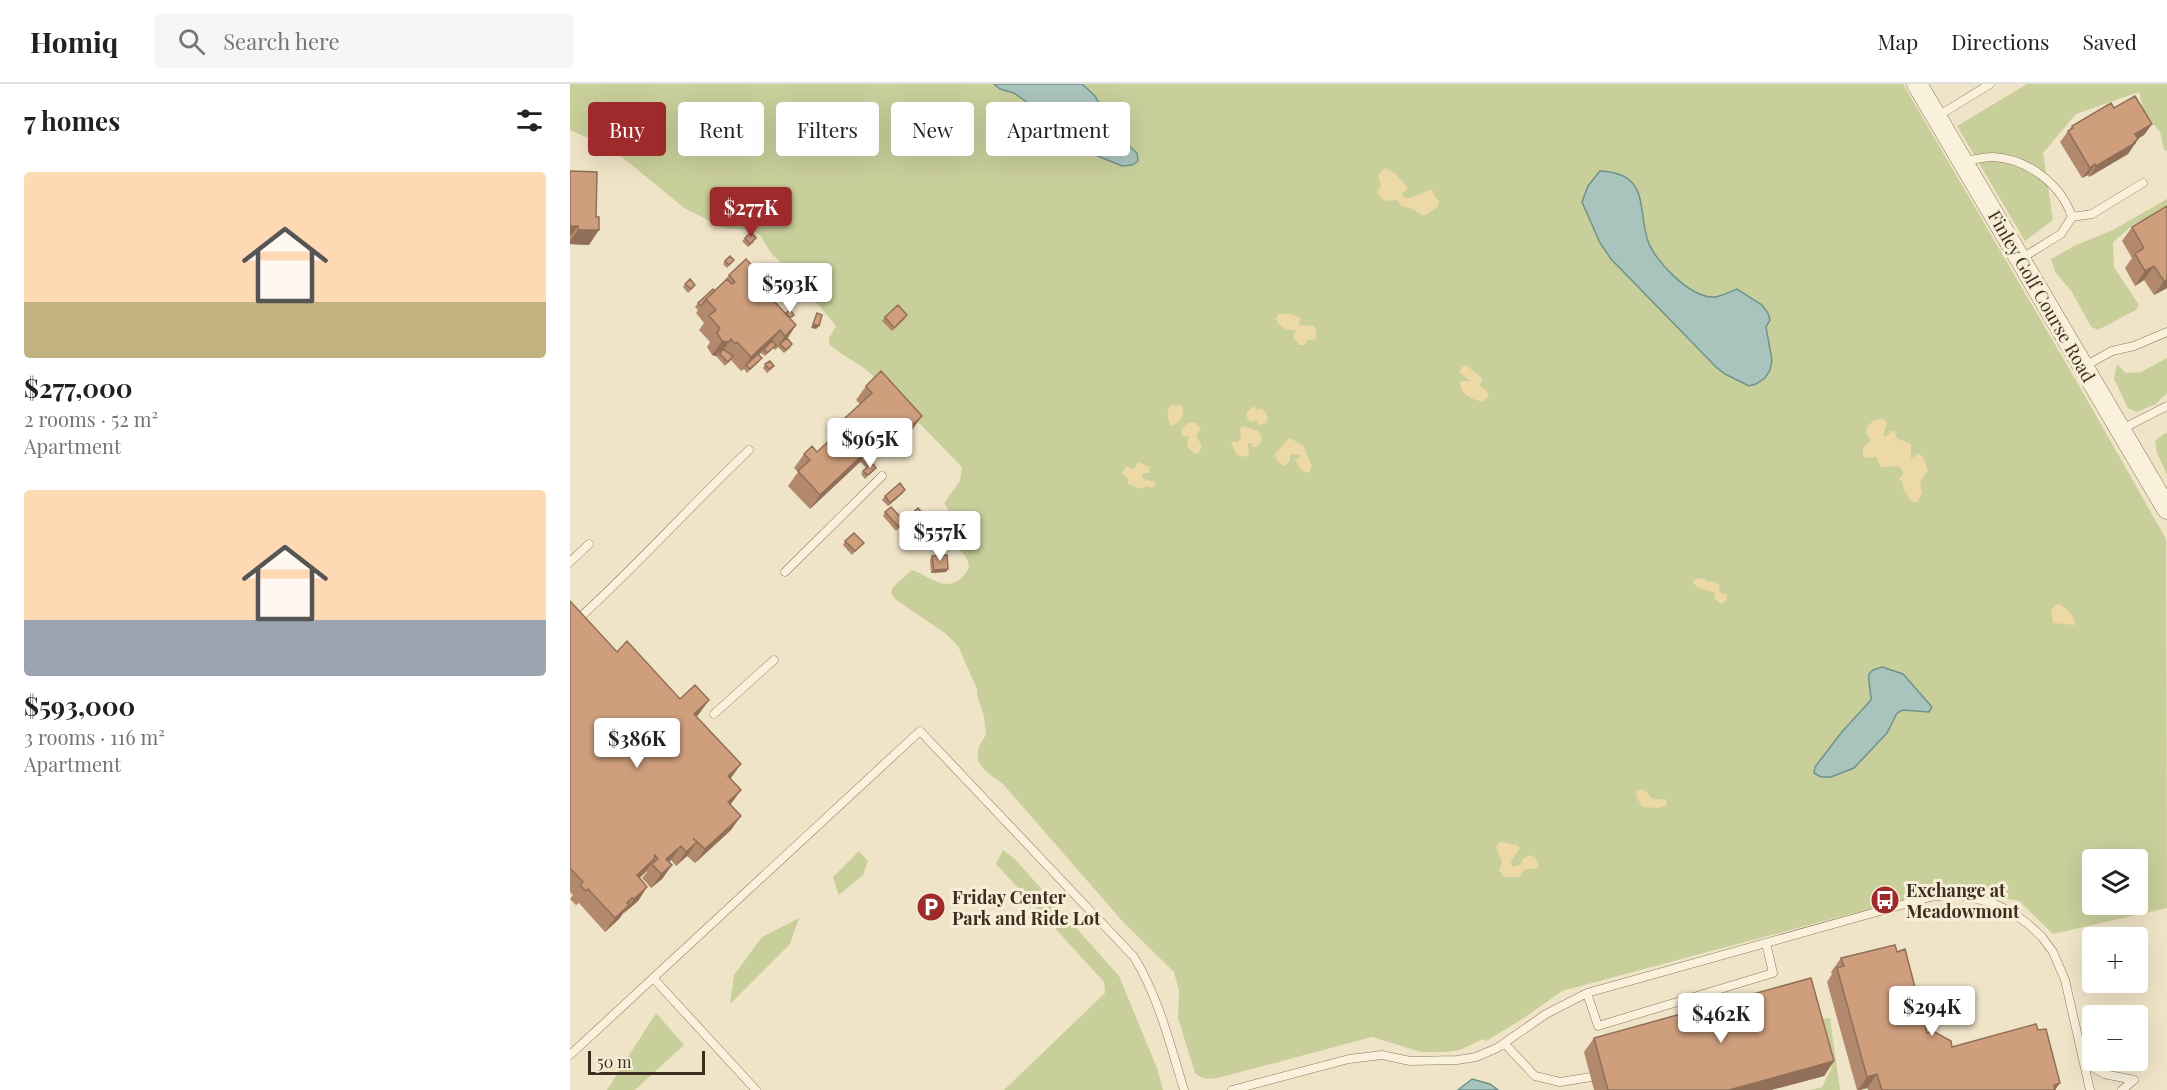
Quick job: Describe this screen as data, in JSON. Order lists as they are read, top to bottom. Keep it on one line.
{"streets":{"street":["Finley Golf Course Road"]},"places":{"bus stop":["Exchange at Meadowmont"],"parking":["Friday Center Park and Ride Lot"]},"scale_bar":"50 m","page":{"header":"Homiq","search":"Search here","nav":["Map","Directions","Saved"],"heading":"7 homes","chip":["Buy","Rent","Filters","New","Apartment"],"list":[{"name":"$277,000","note":"2 rooms · 52 m² · Apartment"},{"name":"$593,000","note":"3 rooms · 116 m² · Apartment"}],"price":["$277K","$593K","$965K","$557K","$386K","$294K","$462K"],"map_buttons":["+","−"],"scale":"50 m"}}
